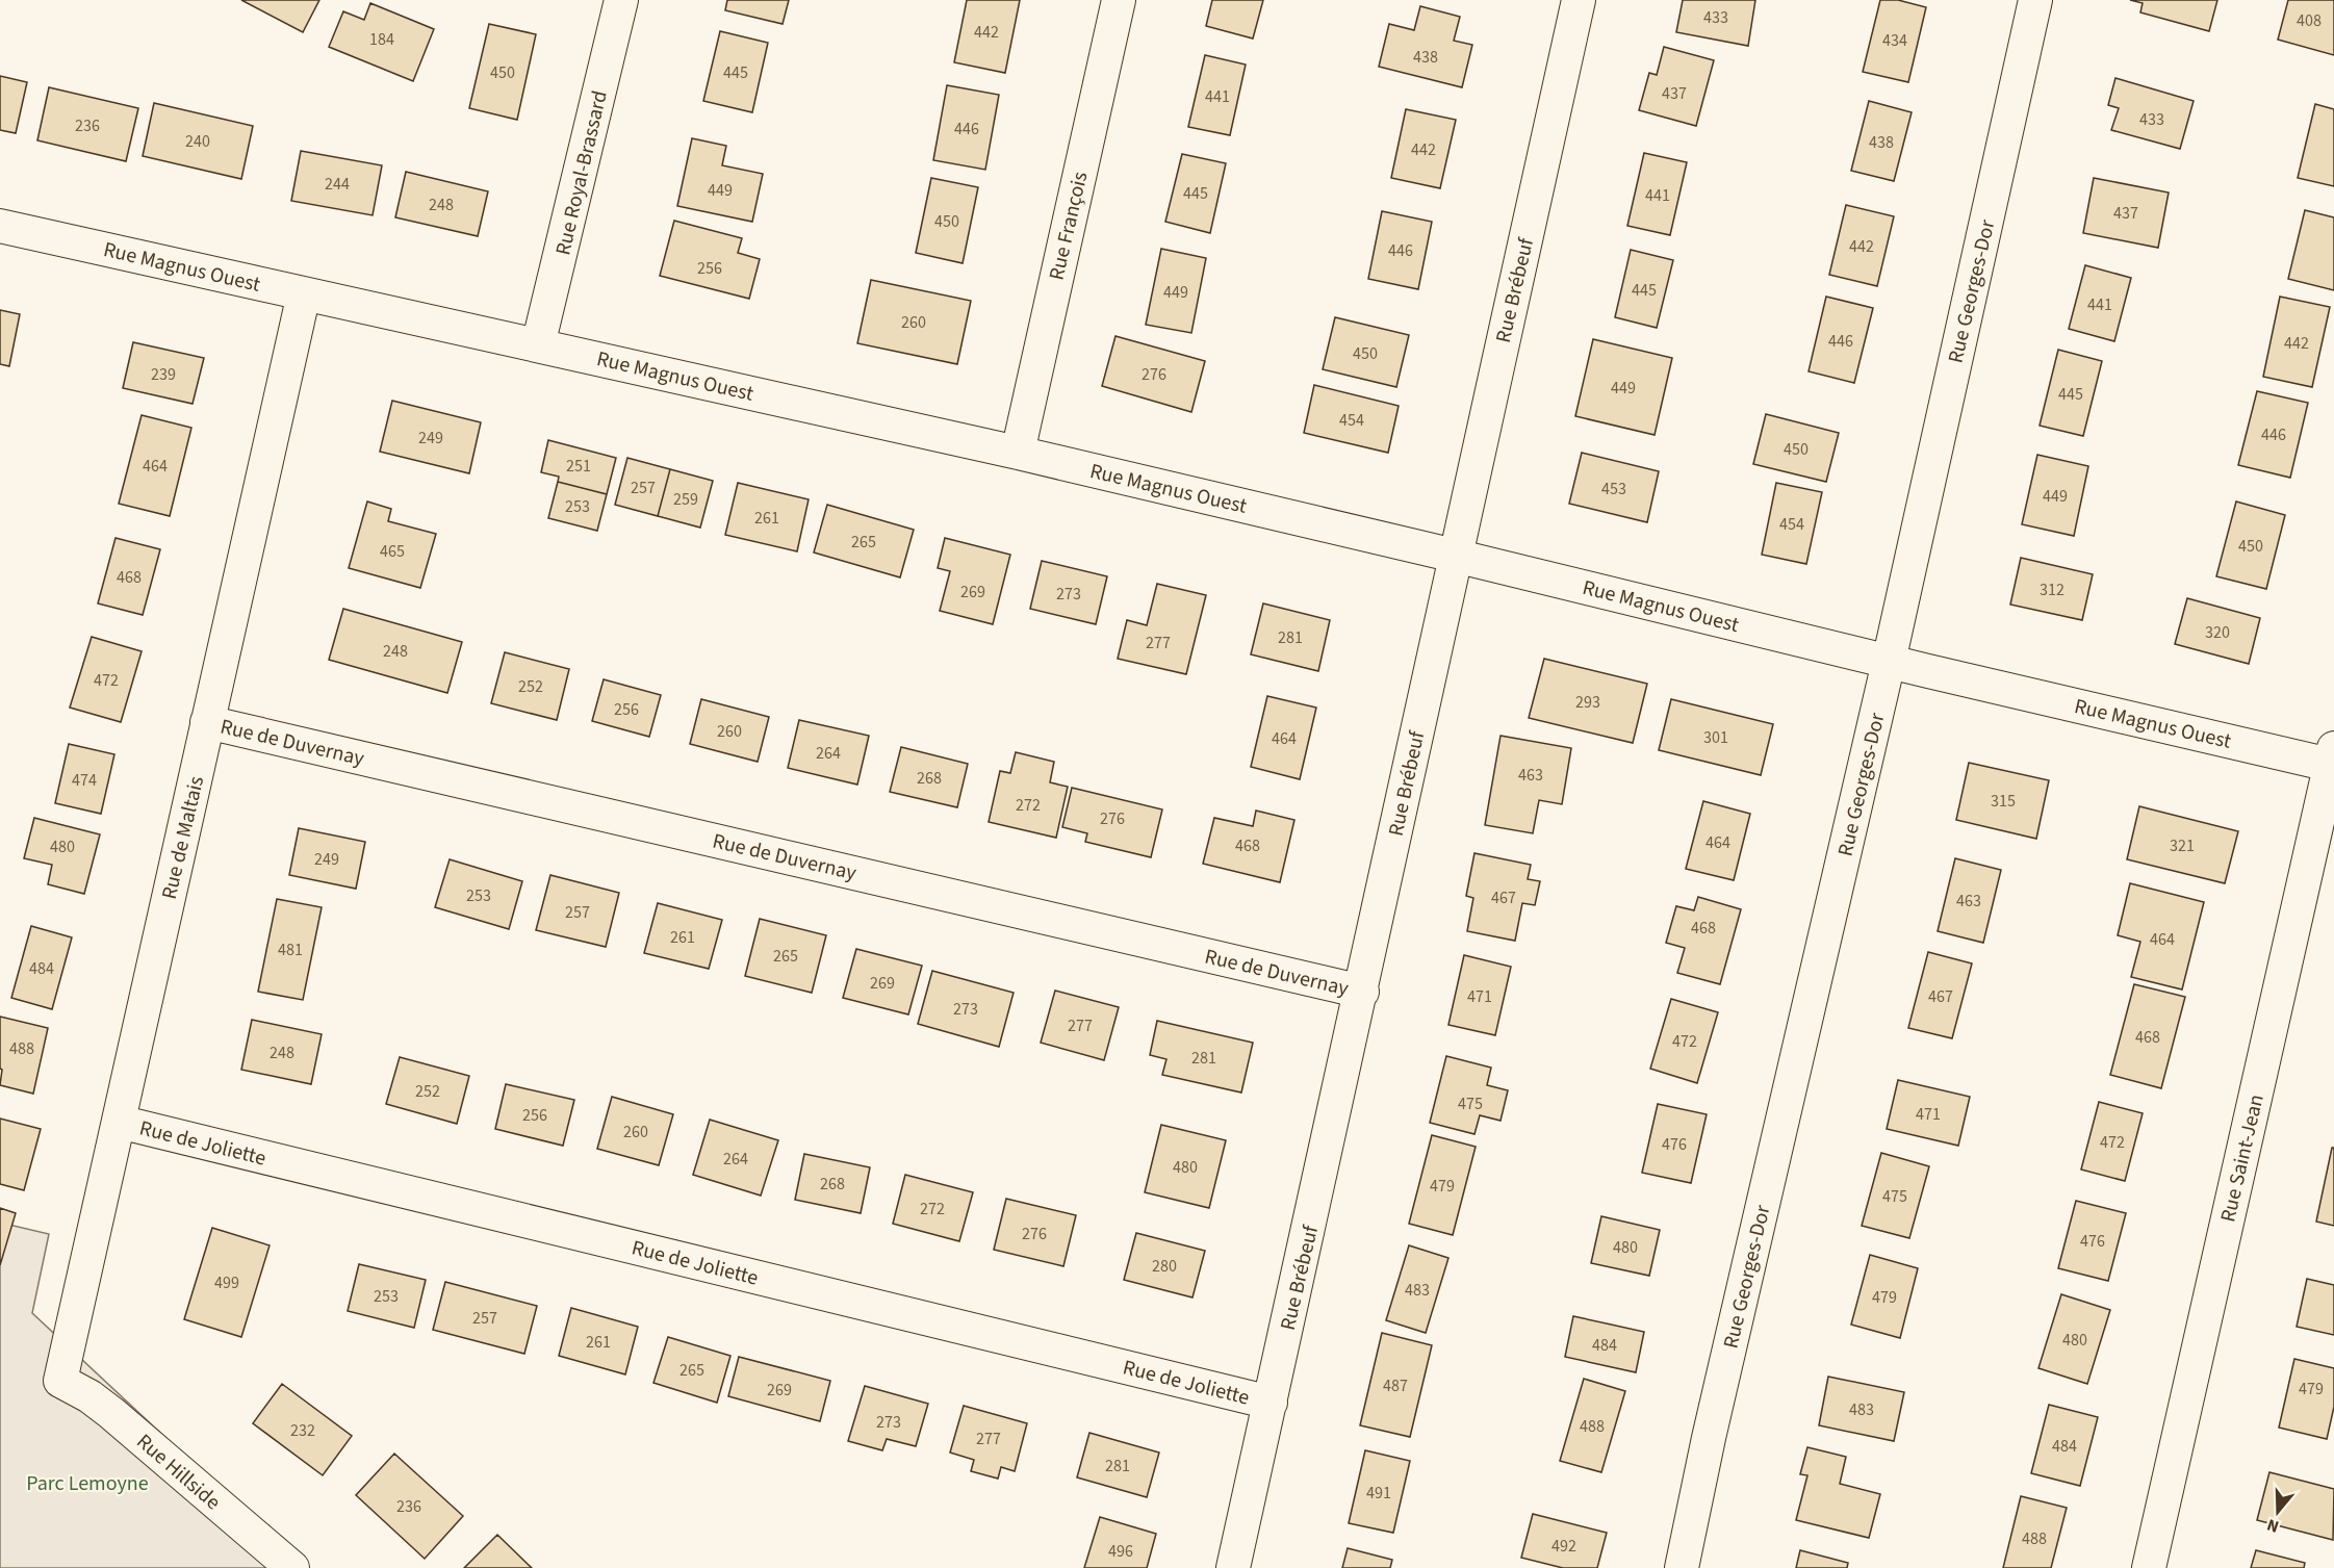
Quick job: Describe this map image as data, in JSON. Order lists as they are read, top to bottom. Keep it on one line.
{"streets":{"street":["Rue Royal-Brassard","Rue François","Rue Magnus Ouest","Rue Brébeuf","Rue Georges-Dor","Rue de Duvernay","Rue de Maltais","Rue de Joliette","Rue Saint-Jean","Rue Hillside"]},"crossings":[["Rue Royal-Brassard","Rue Magnus Ouest"],["Rue François","Rue Magnus Ouest"],["Rue Magnus Ouest","Rue Brébeuf"],["Rue Magnus Ouest","Rue Georges-Dor"],["Rue Magnus Ouest","Rue de Maltais"],["Rue Magnus Ouest","Rue Saint-Jean"],["Rue Brébeuf","Rue de Duvernay"],["Rue Brébeuf","Rue de Joliette"],["Rue de Duvernay","Rue de Maltais"],["Rue de Maltais","Rue de Joliette"],["Rue de Maltais","Rue Hillside"]],"parks":["Parc Lemoyne"],"house_numbers":["433","408","442","184","434","438","450","445","437","441","433","236","446","240","438","442","244","449","445","441","248","437","450","442","446","256","445","449","441","260","446","442","450","239","276","449","445","454","446","249","450","464","251","257","453","449","259","253","261","454","265","450","465","468","312","269","273","320","281","277","248","472","252","293","256","260","301","464","264","463","268","474","315","272","276","464","468","321","480","249","253","467","463","257","468","261","464","481","265","484","269","471","467","273","277","468","472","488","248","281","252","475","471","256","260","472","476","264","480","268","479","475","272","276","476","480","280","499","483","253","479","257","480","261","484","265","487","479","269","483","273","488","232","277","484","281","491","236","488","492","496"],"north":"bottom"}
